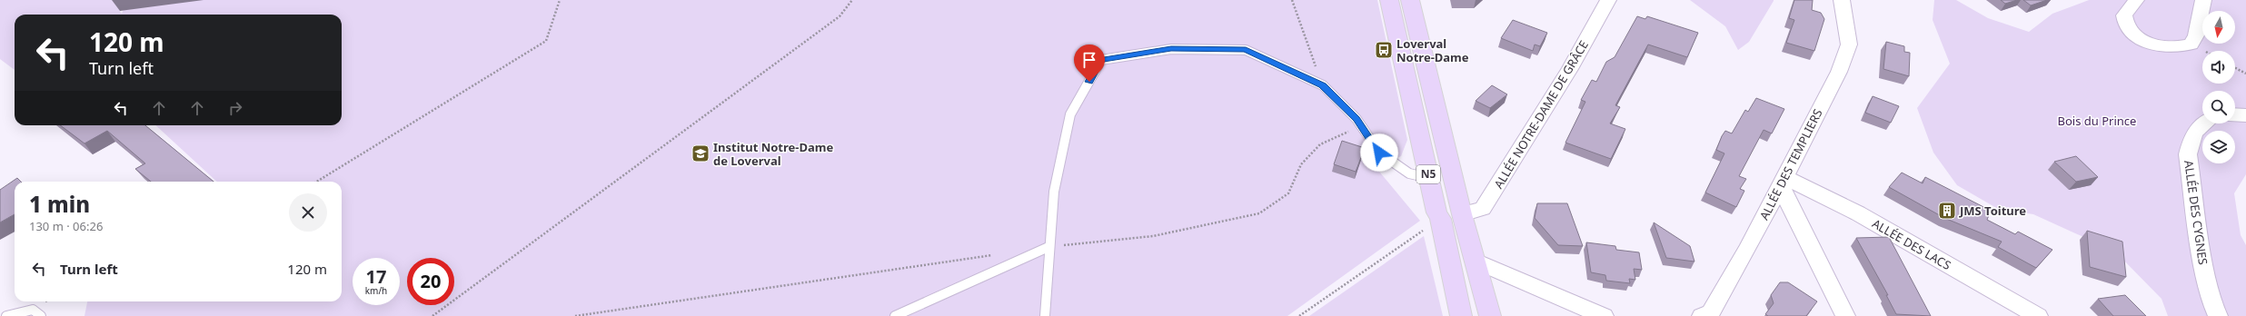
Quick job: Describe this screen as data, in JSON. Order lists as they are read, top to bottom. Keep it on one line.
{"streets":{"main road":["N5"],"street":["ALLÉE NOTRE-DAME DE GRÂCE","ALLÉE DES TEMPLIERS","ALLÉE DES CYGNES","ALLÉE DES LACS"]},"crossings":[["ALLÉE NOTRE-DAME DE GRÂCE","N5"],["ALLÉE DES TEMPLIERS","ALLÉE DES LACS"]],"parks":["Bois du Prince"],"places":{"bus stop":["Loverval Notre-Dame"],"school or university":["Institut Notre-Dame de Loverval"],"building":["JMS Toiture"]},"north":"bottom","page":{"turn":["120 m","Turn left"],"heading":["1 min","130 m · 06:26"],"list":[{"name":"Turn left","value":"120 m"}],"speed":"17 km/h","limit":"20"}}
